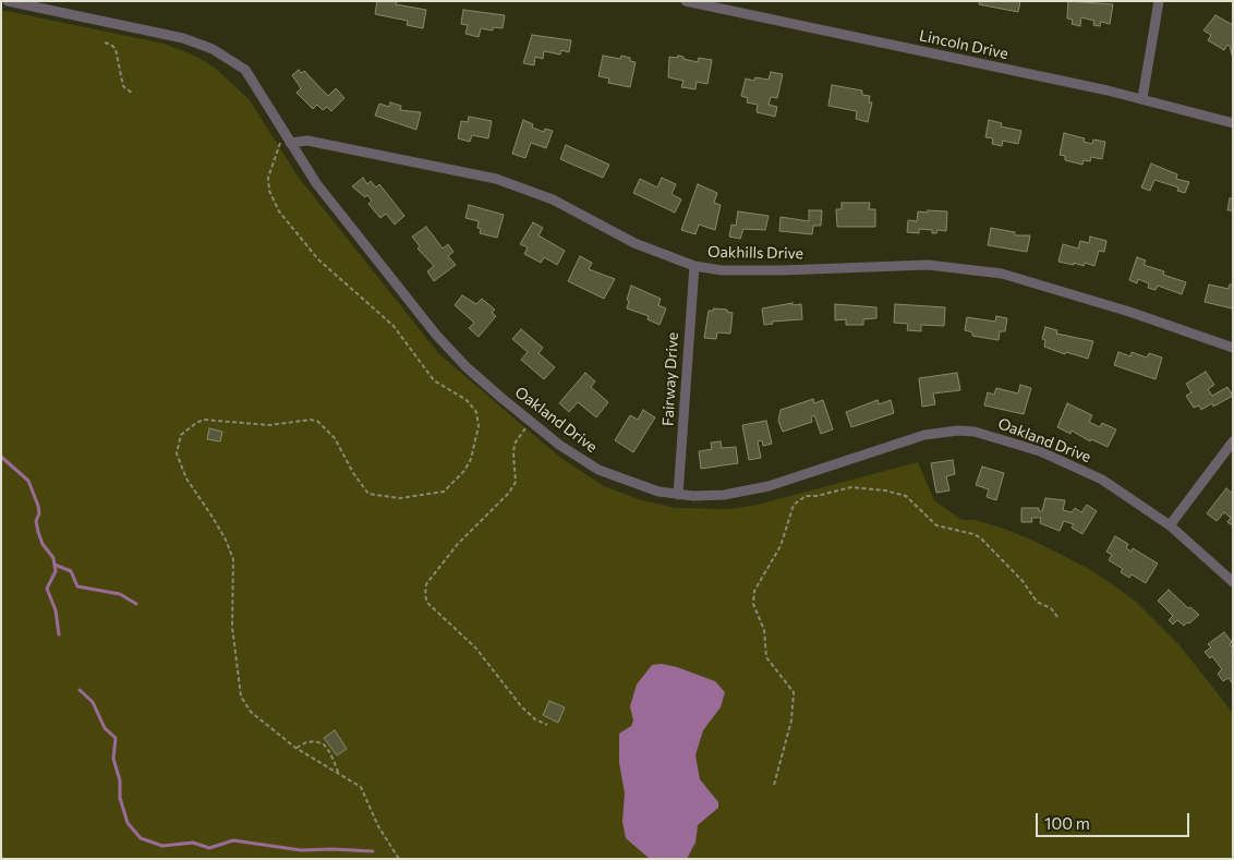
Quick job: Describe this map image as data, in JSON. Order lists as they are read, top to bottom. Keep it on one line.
{"streets":{"street":["Lincoln Drive","Oakhills Drive","Fairway Drive","Oakland Drive"]},"crossings":[["Oakhills Drive","Fairway Drive"],["Oakhills Drive","Oakland Drive"],["Fairway Drive","Oakland Drive"]],"scale_bar":"100 m"}
